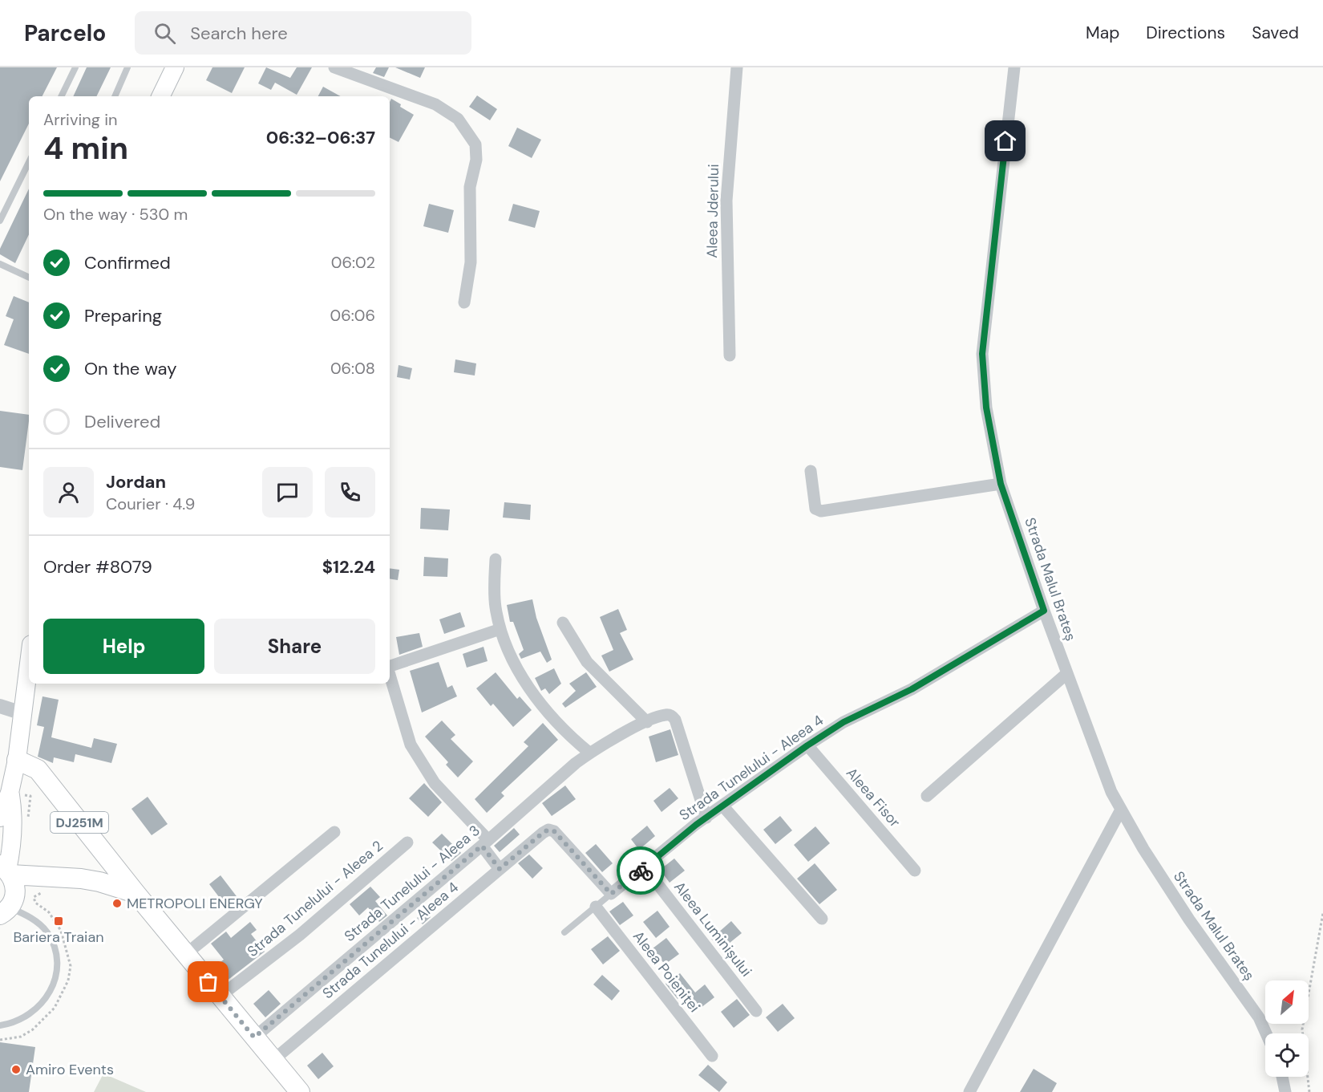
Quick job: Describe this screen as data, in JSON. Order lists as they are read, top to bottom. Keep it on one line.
{"streets":{"highway":["DJ251M"],"street":["Aleea Jderului","Strada Malul Brateș","Strada Tunelului - Aleea 4","Aleea Fisor","Strada Tunelului - Aleea 3","Strada Tunelului - Aleea 2","Aleea Luminișului","Aleea Poieniței"]},"crossings":[["Strada Malul Brateș","Strada Tunelului - Aleea 4"],["Strada Tunelului - Aleea 4","Aleea Fisor"],["Strada Tunelului - Aleea 4","DJ251M"],["Strada Tunelului - Aleea 4","Strada Tunelului - Aleea 3"],["Strada Tunelului - Aleea 4","Aleea Luminișului"],["Strada Tunelului - Aleea 4","Aleea Poieniței"],["DJ251M","Strada Tunelului - Aleea 3"],["DJ251M","Strada Tunelului - Aleea 2"]],"places":{"other":["METROPOLI ENERGY","Amiro Events"],"transit":["Bariera Traian"]},"north":"top right","page":{"header":"Parcelo","search":"Search here","nav":["Map","Directions","Saved"],"heading":["4 min","Arriving in","06:32–06:37"],"panel":["Jordan","Courier · 4.9","Order #8079","$12.24"],"bar":"On the way · 530 m","list":[["Confirmed","06:02"],["Preparing","06:06"],["On the way","06:08"],"Delivered"],"buttons":["Help","Share"]}}
